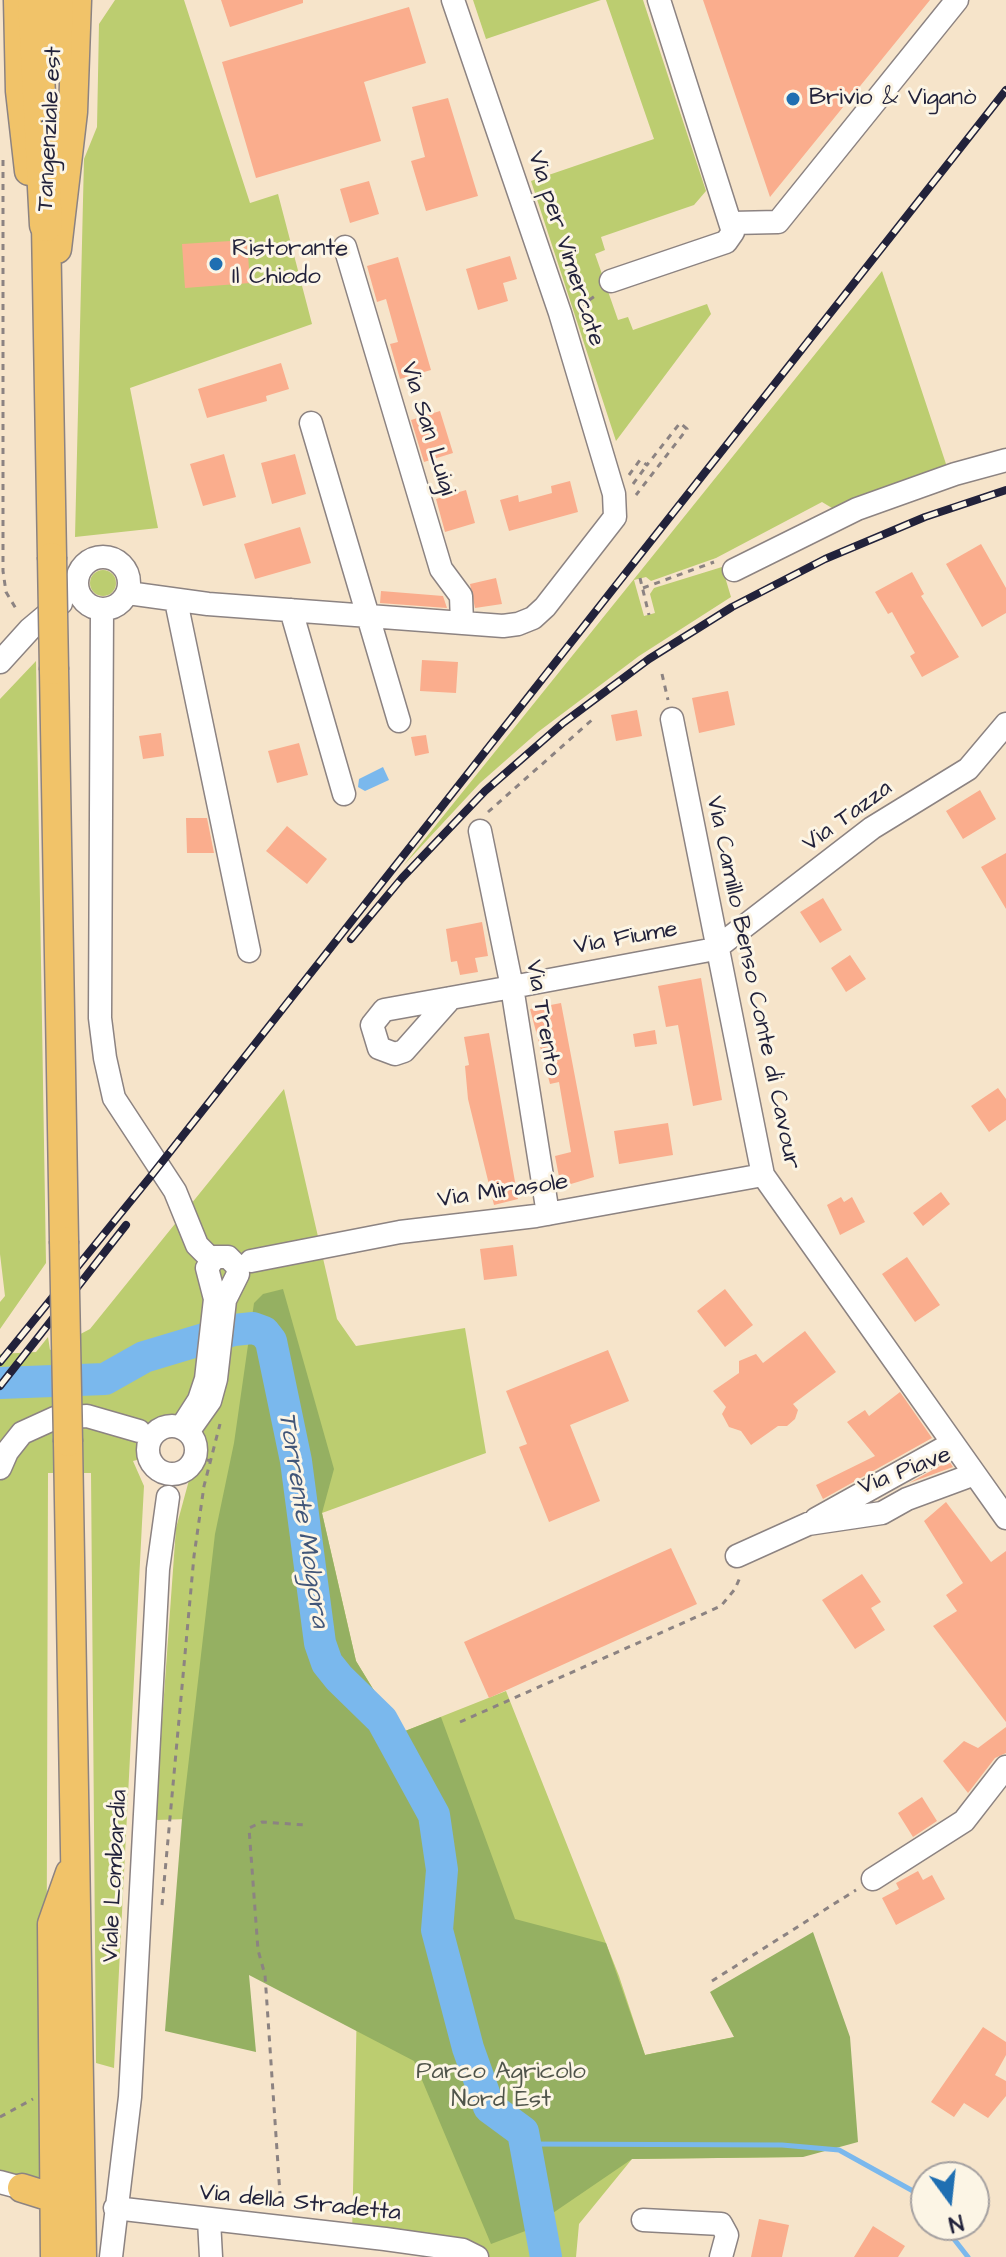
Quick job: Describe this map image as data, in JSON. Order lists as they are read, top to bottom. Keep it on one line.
{"streets":{"highway":["Tangenziale est"],"street":["Via per Vimercate","Via San Luigi","Via Tazza","Via Fiume","Via Camillo Benso Conte di Cavour","Via Trento","Via Mirasole","Via Piave","Viale Lombardia","Via della Stradetta"]},"crossings":[["Via per Vimercate","Via San Luigi"],["Via Tazza","Via Fiume"],["Via Tazza","Via Camillo Benso Conte di Cavour"],["Via Fiume","Via Camillo Benso Conte di Cavour"],["Via Fiume","Via Trento"],["Via Camillo Benso Conte di Cavour","Via Mirasole"],["Via Camillo Benso Conte di Cavour","Via Piave"],["Via Trento","Via Mirasole"],["Viale Lombardia","Via della Stradetta"]],"water":["Torrente Molgora"],"parks":["Parco Agricolo Nord Est"],"places":["Brivio & Viganò","Ristorante Il Chiodo"],"north":"bottom"}
